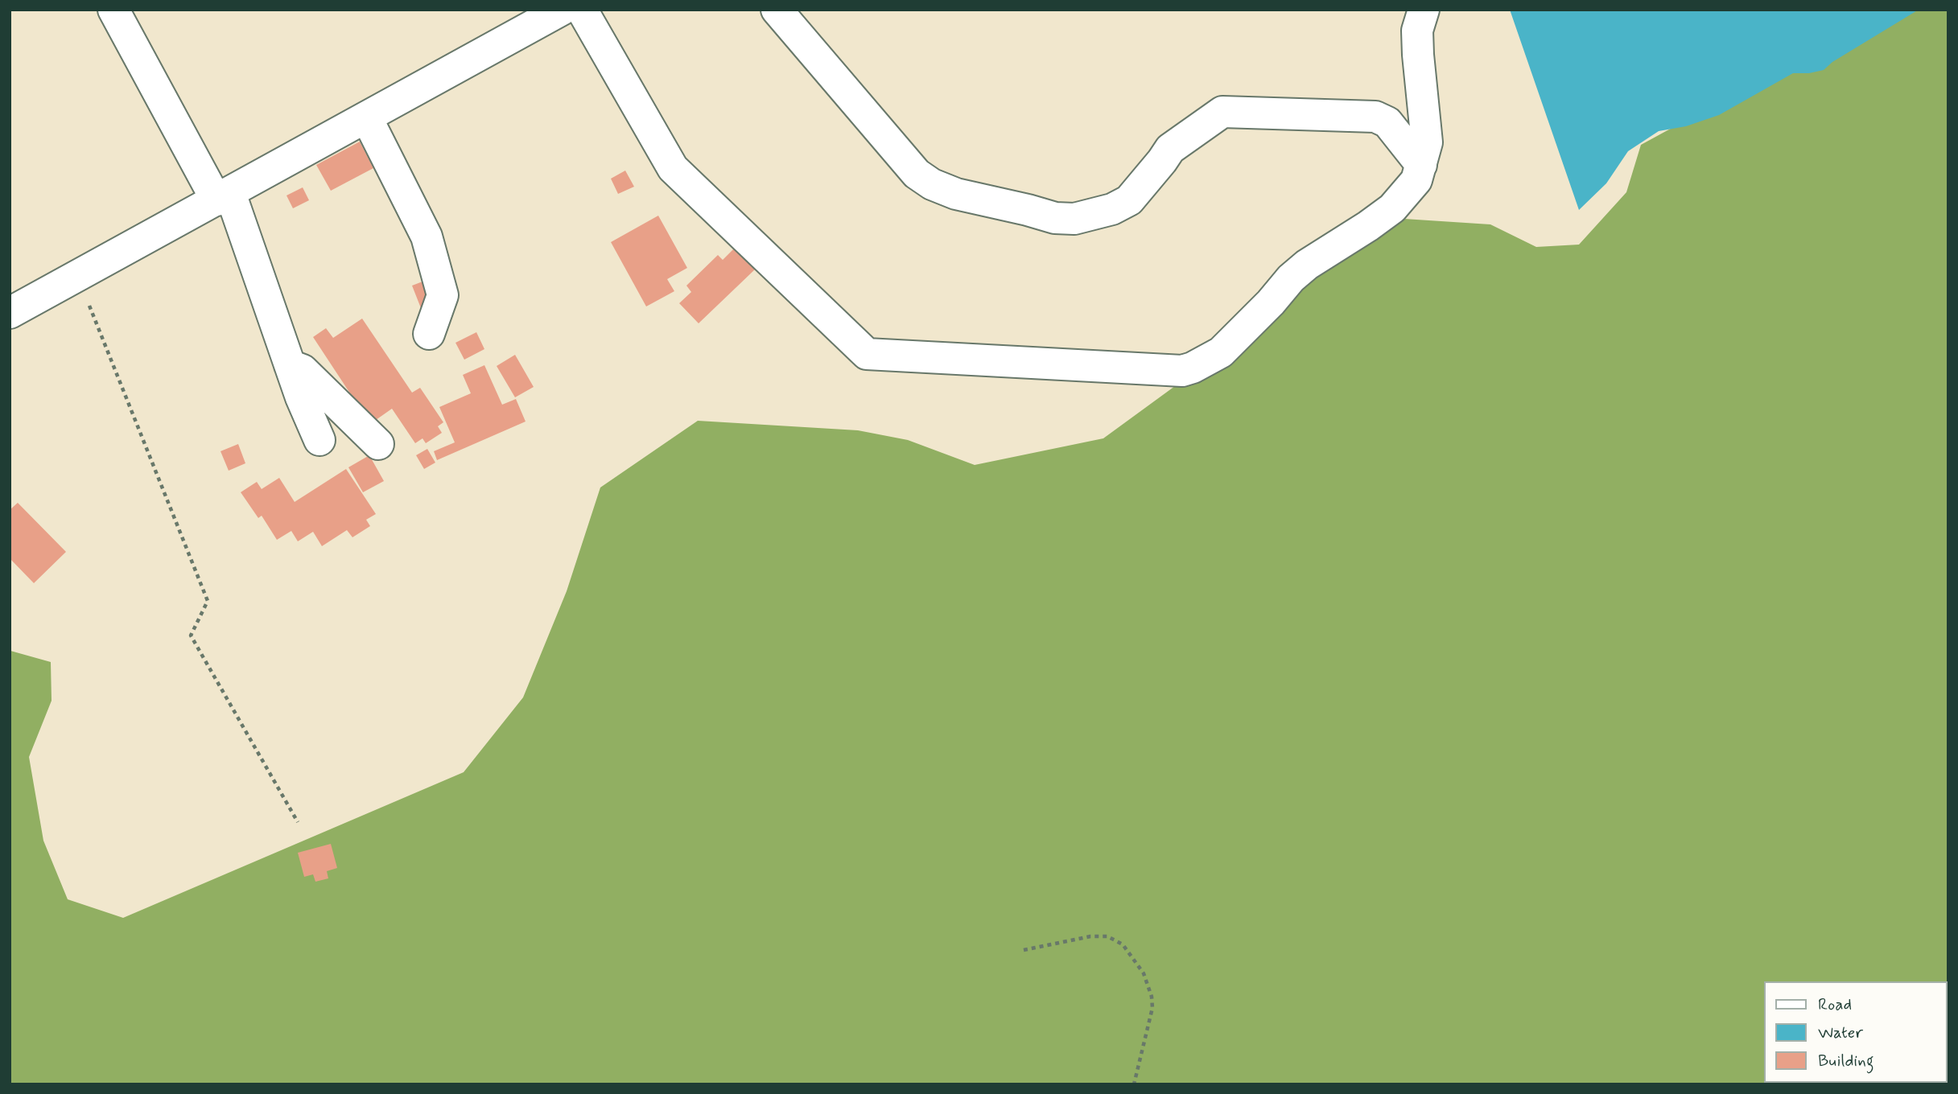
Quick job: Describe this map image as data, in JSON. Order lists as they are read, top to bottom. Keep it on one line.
{"legend":["Road","Water","Building"]}
